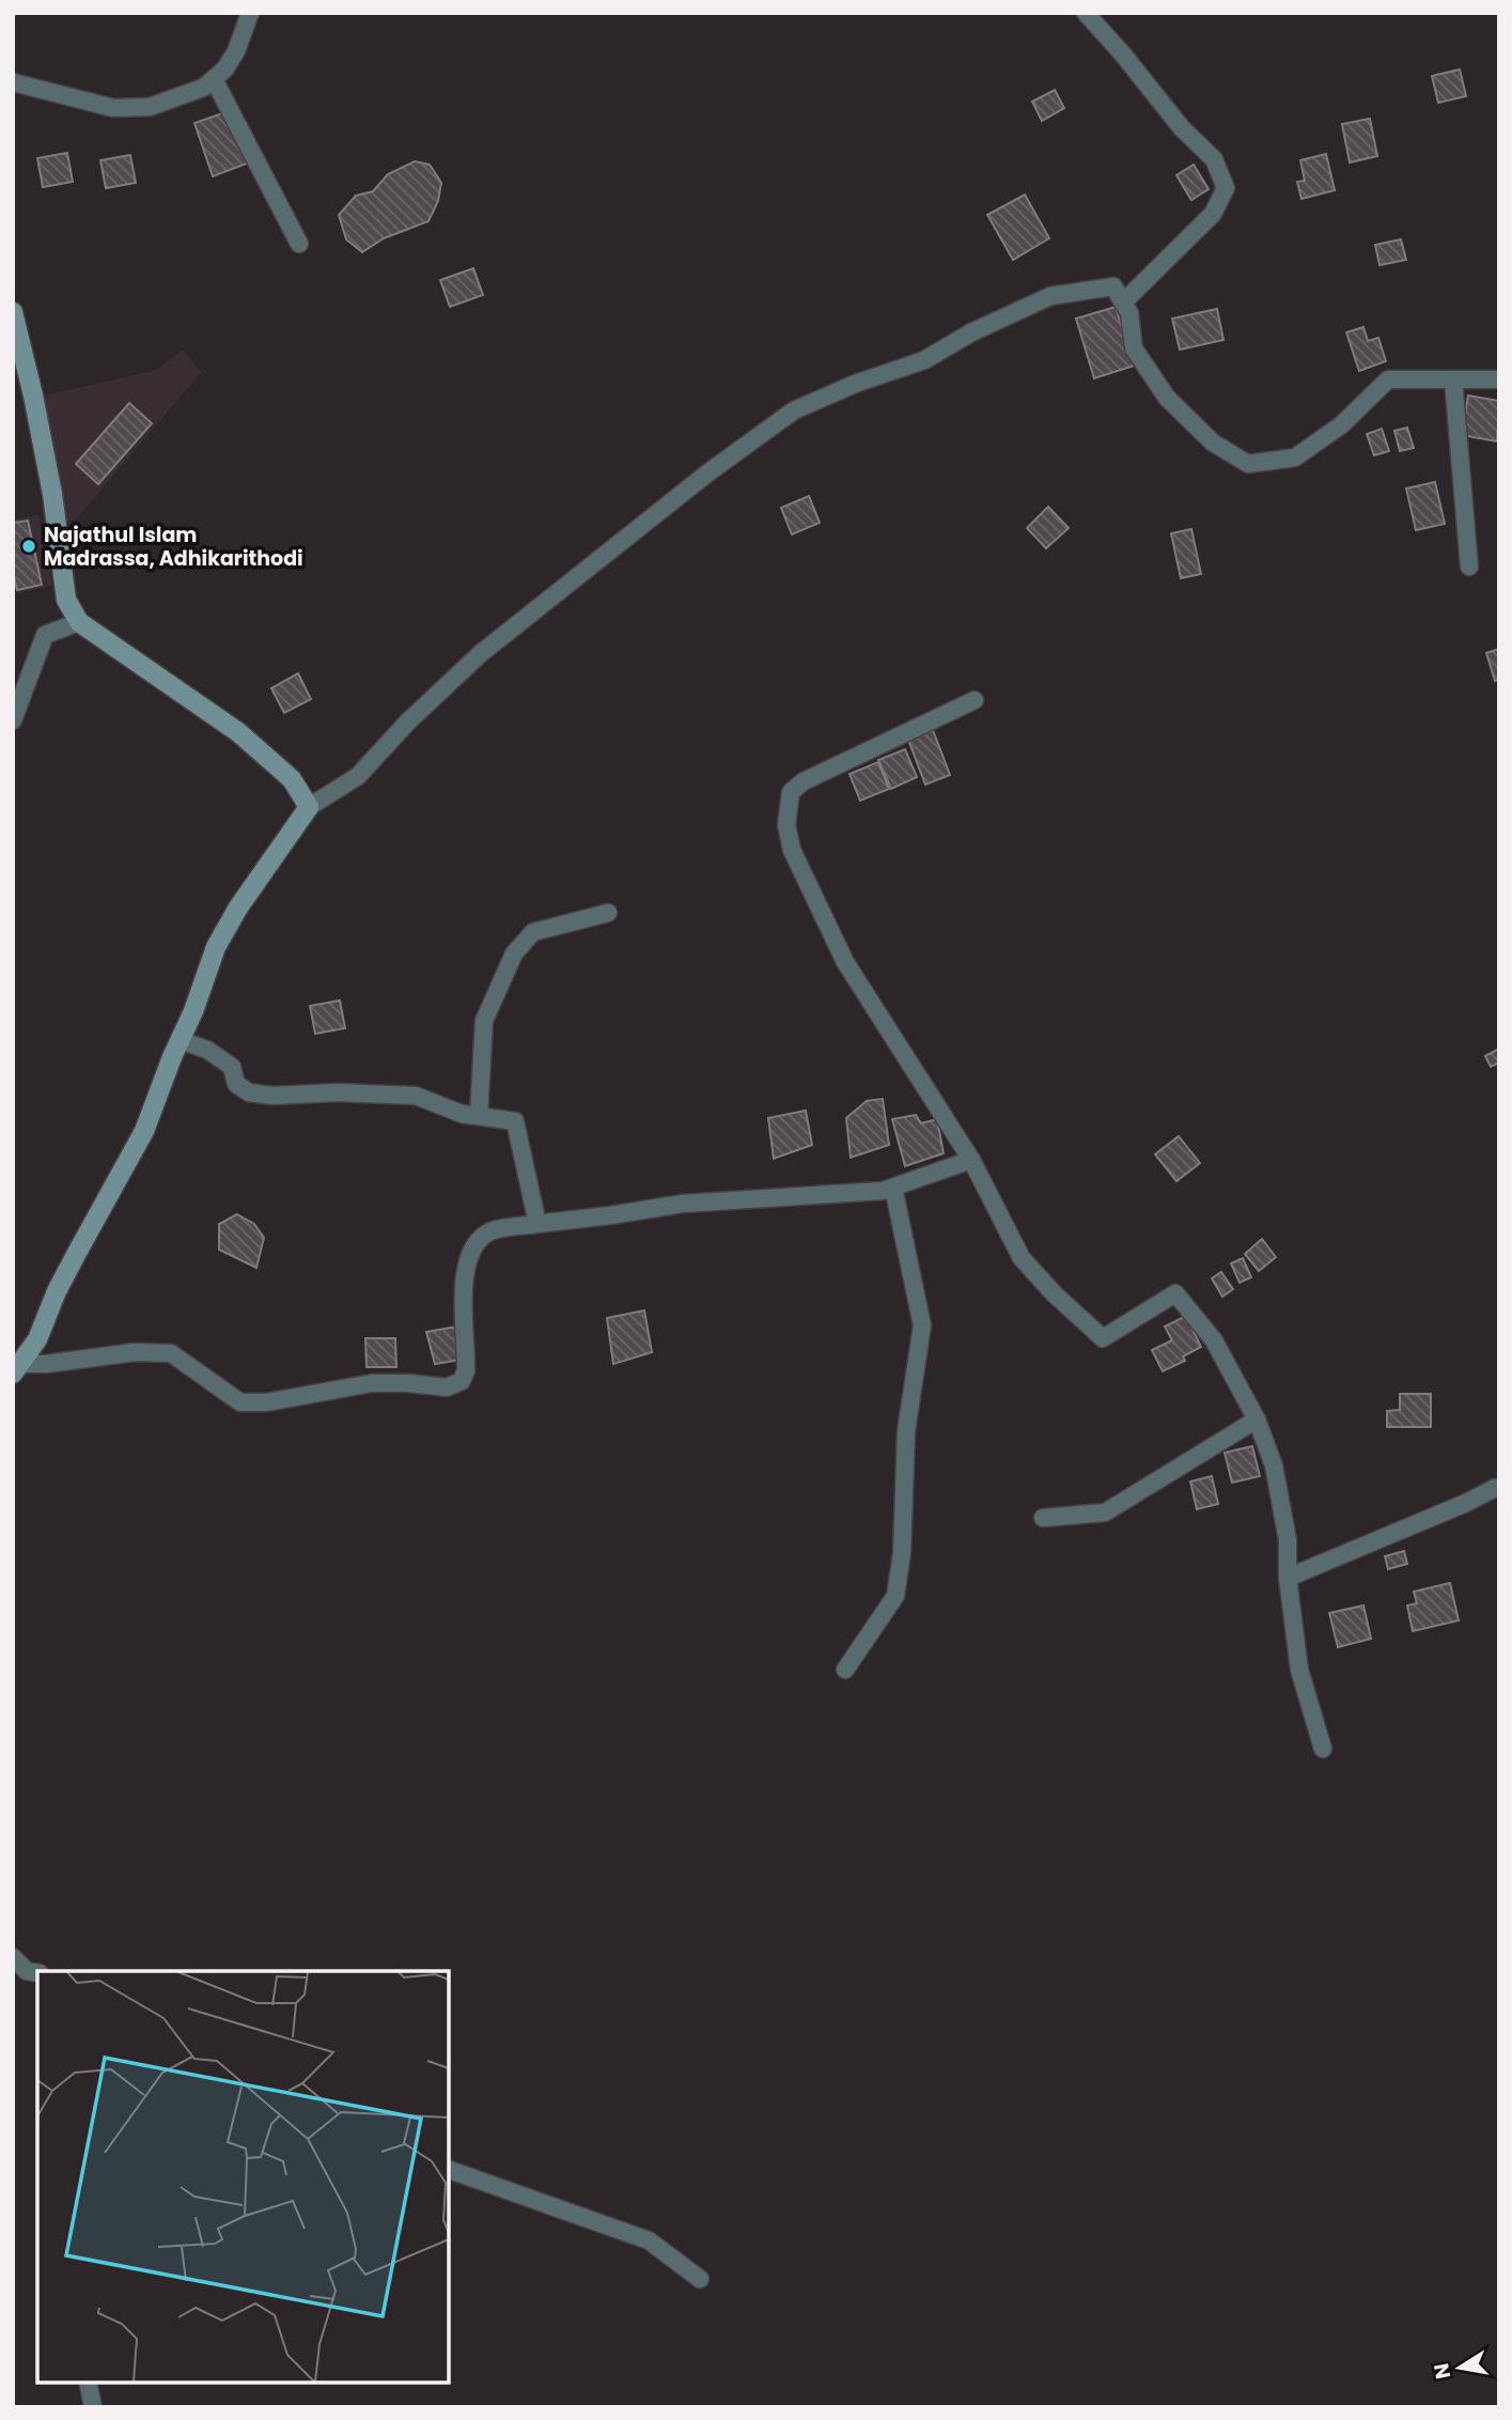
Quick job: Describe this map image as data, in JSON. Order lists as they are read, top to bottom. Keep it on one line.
{"places":["Najathul Islam Madrassa, Adhikarithodi"],"north":"left"}
